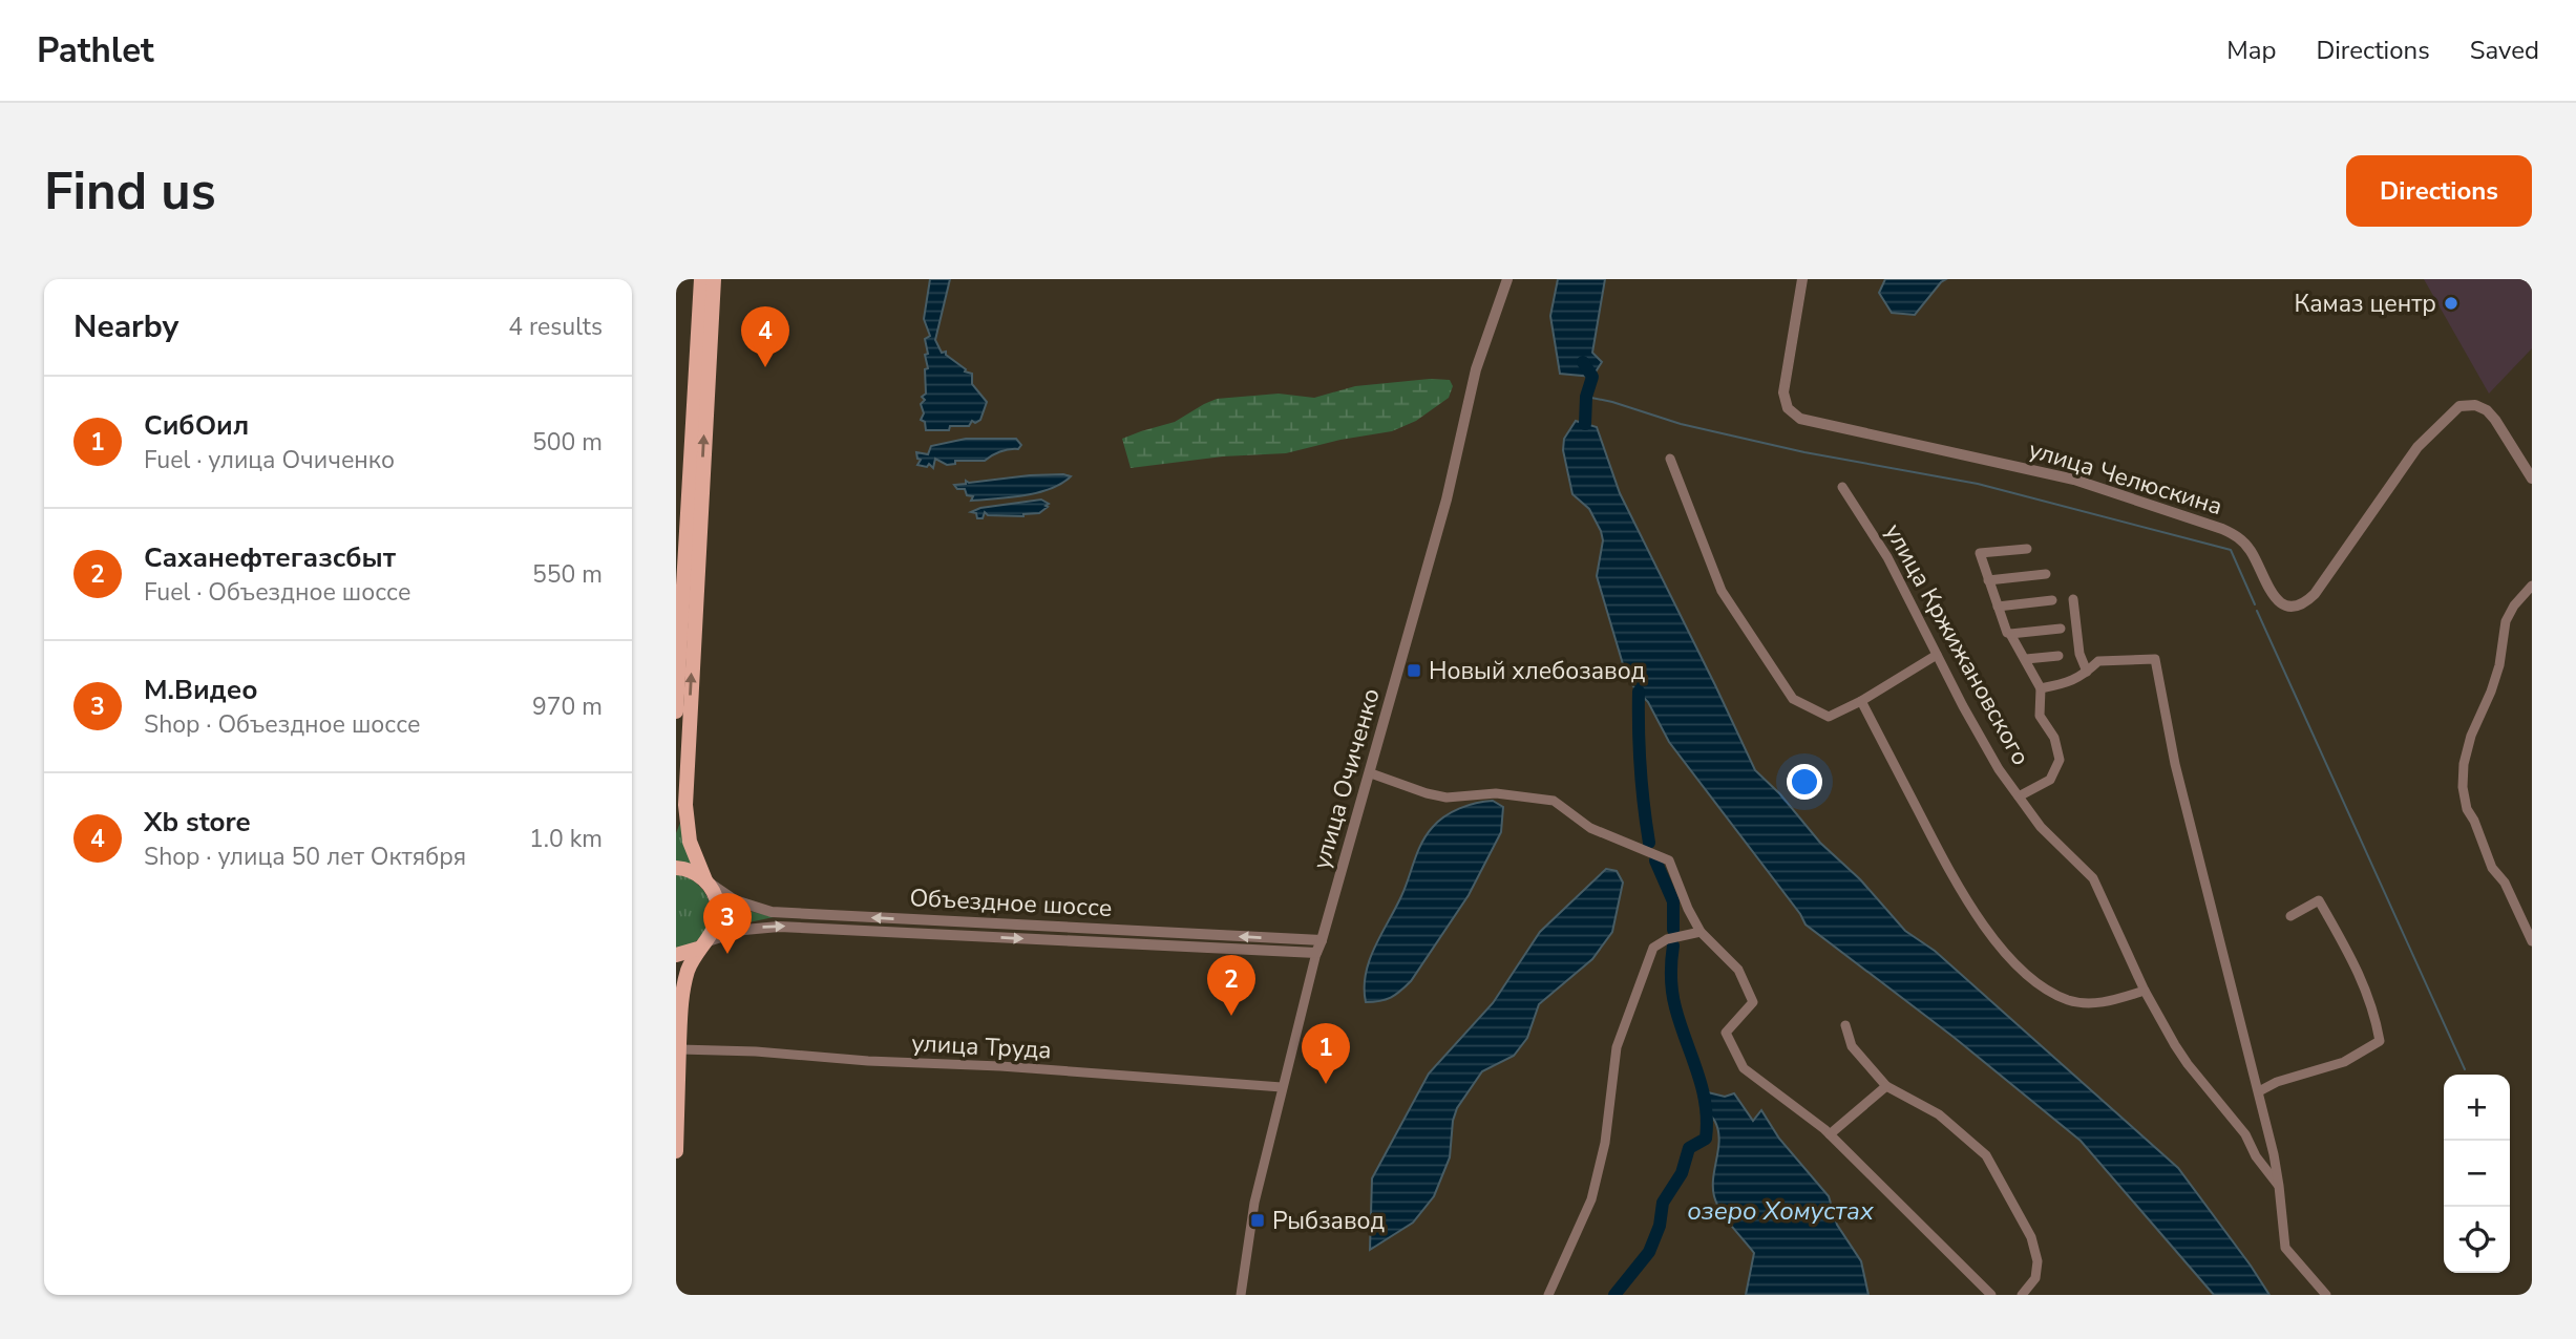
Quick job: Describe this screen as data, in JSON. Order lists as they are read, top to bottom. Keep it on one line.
{"streets":{"street":["улица Челюскина","улица Кржижановского","улица Очиченко","Объездное шоссе","улица Труда"]},"crossings":[["улица Очиченко","Объездное шоссе"],["улица Очиченко","улица Труда"]],"water":["озеро Хомустах"],"places":{"other":["Камаз центр"],"transit":["Новый хлебозавод","Рыбзавод"]},"page":{"header":"Pathlet","nav":["Map","Directions","Saved"],"buttons":"Directions","title":"Find us","heading":["Nearby","4 results"],"pins":["4","3","2","1"],"list":[{"mark":"1","name":"СибОил","note":"Fuel · улица Очиченко","value":"500 m"},{"mark":"2","name":"Саханефтегазсбыт","note":"Fuel · Объездное шоссе","value":"550 m"},{"mark":"3","name":"М.Видео","note":"Shop · Объездное шоссе","value":"970 m"},{"mark":"4","name":"Xb store","note":"Shop · улица 50 лет Октября","value":"1.0 km"}],"map_buttons":["+","−"]}}
